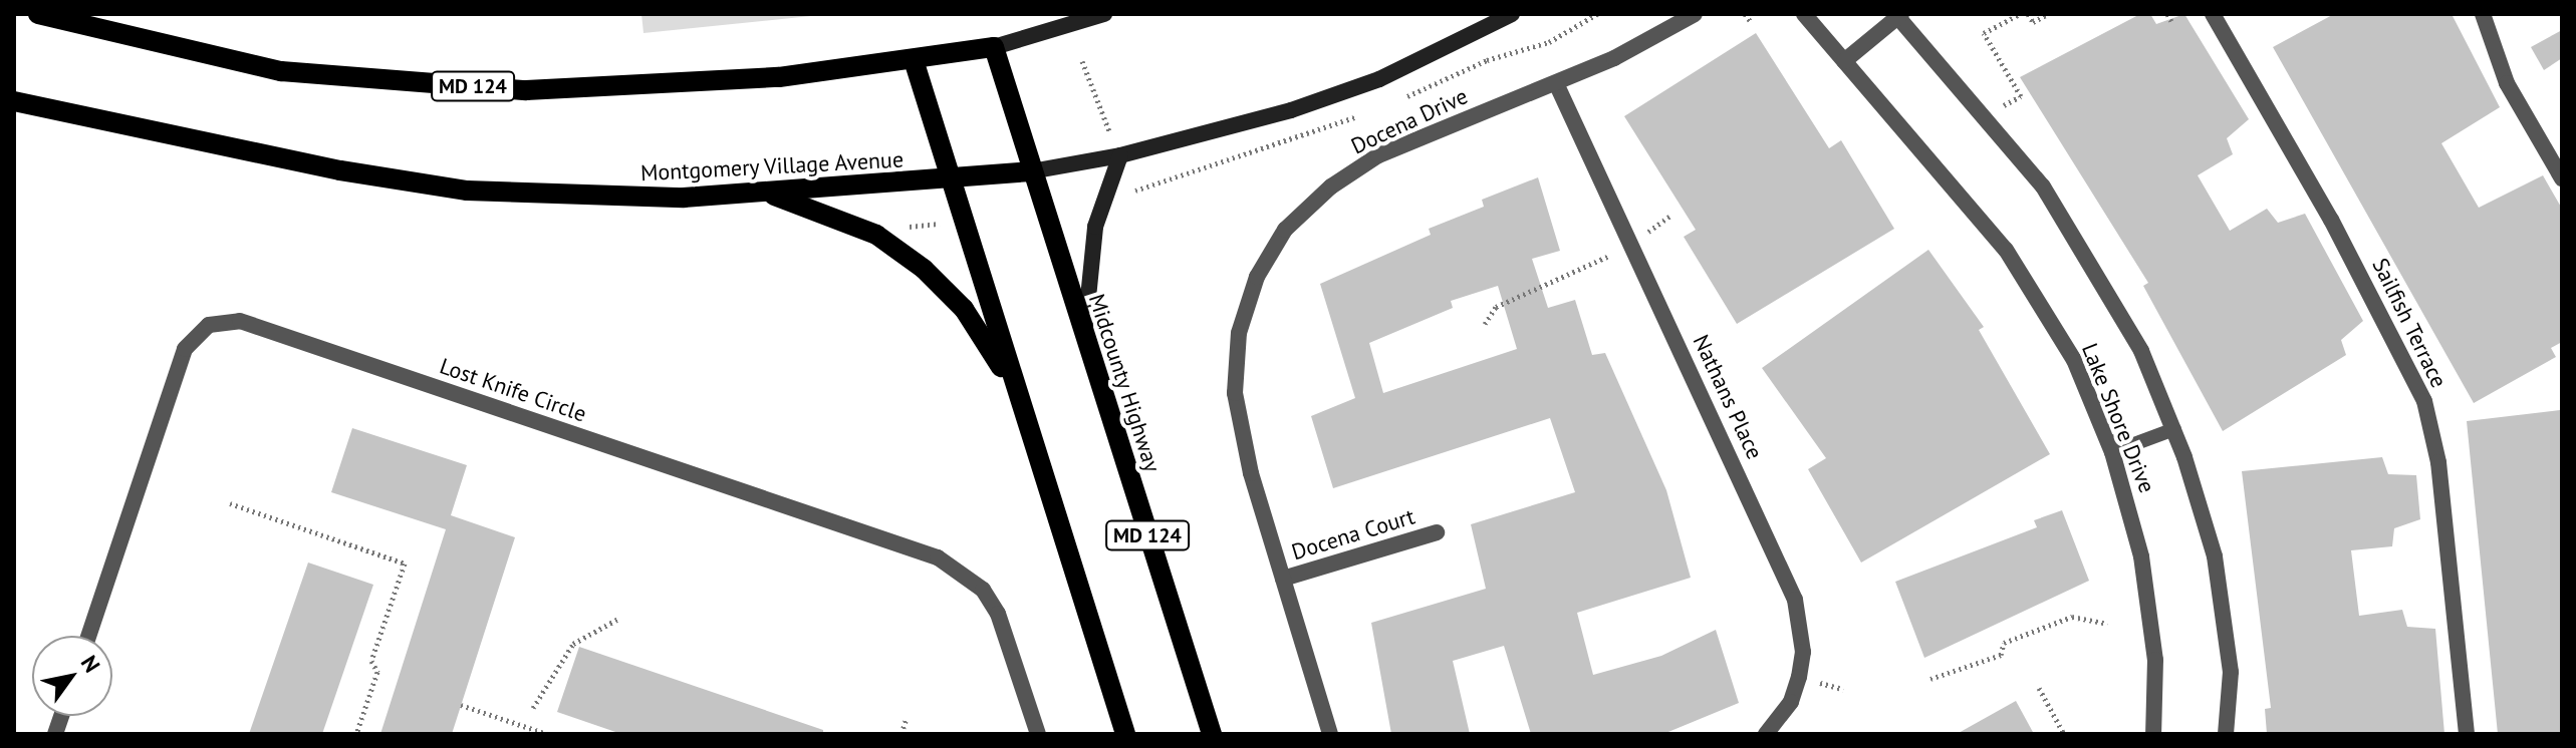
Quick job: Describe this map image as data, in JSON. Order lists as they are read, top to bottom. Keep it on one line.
{"streets":{"main road":["MD 124","Montgomery Village Avenue","Midcounty Highway"],"street":["Docena Drive","Sailfish Terrace","Lost Knife Circle","Nathans Place","Lake Shore Drive","Docena Court"]},"crossings":[["MD 124","Midcounty Highway"],["Docena Drive","Nathans Place"],["Docena Drive","Docena Court"],["Montgomery Village Avenue","Midcounty Highway"]],"north":"top right"}
